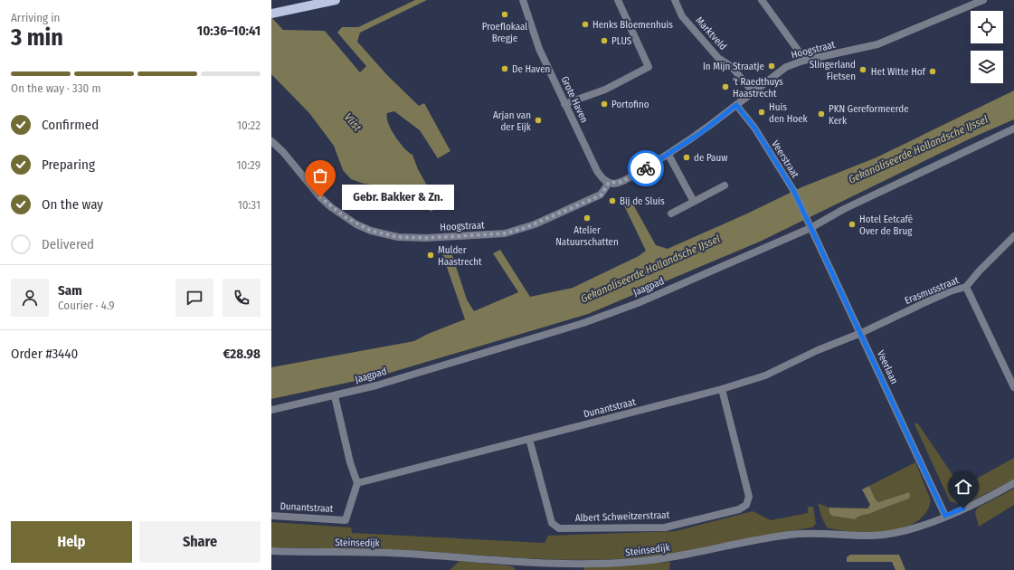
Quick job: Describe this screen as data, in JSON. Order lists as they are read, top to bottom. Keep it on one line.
{"streets":{"street":["Marktveld","Hoogstraat","Grote Haven","Veerstraat","Jaagpad","Erasmusstraat","Veerlaan","Dunantstraat","Albert Schweitzerstraat","Steinsedijk"]},"crossings":[["Marktveld","Hoogstraat"],["Hoogstraat","Grote Haven"],["Hoogstraat","Veerstraat"],["Veerstraat","Jaagpad"],["Veerstraat","Veerlaan"],["Jaagpad","Veerlaan"],["Erasmusstraat","Veerlaan"],["Erasmusstraat","Dunantstraat"],["Veerlaan","Dunantstraat"],["Veerlaan","Steinsedijk"],["Dunantstraat","Albert Schweitzerstraat"]],"water":["Vlist","Gekanaliseerde Hollandsche IJssel"],"places":["Proeflokaal Bregje","Henks Bloemenhuis","PLUS","In Mijn Straatje","De Haven","Slingerland Fietsen","Het Witte Hof","'t Raedthuys Haastrecht","Portofino","Huis den Hoek","PKN Gereformeerde Kerk","Arjan van der Eijk","de Pauw","Gebr. Bakker & Zn.","Bij de Sluis","Atelier Natuurschatten","Hotel Eetcafé Over de Brug","Mulder Haastrecht"],"page":{"heading":["3 min","Arriving in","10:36–10:41"],"panel":["Sam","Courier · 4.9","Order #3440","€28.98"],"bar":"On the way · 330 m","list":[["Confirmed","10:22"],["Preparing","10:29"],["On the way","10:31"],"Delivered"],"bubble":"Gebr. Bakker & Zn.","buttons":["Help","Share"]}}
